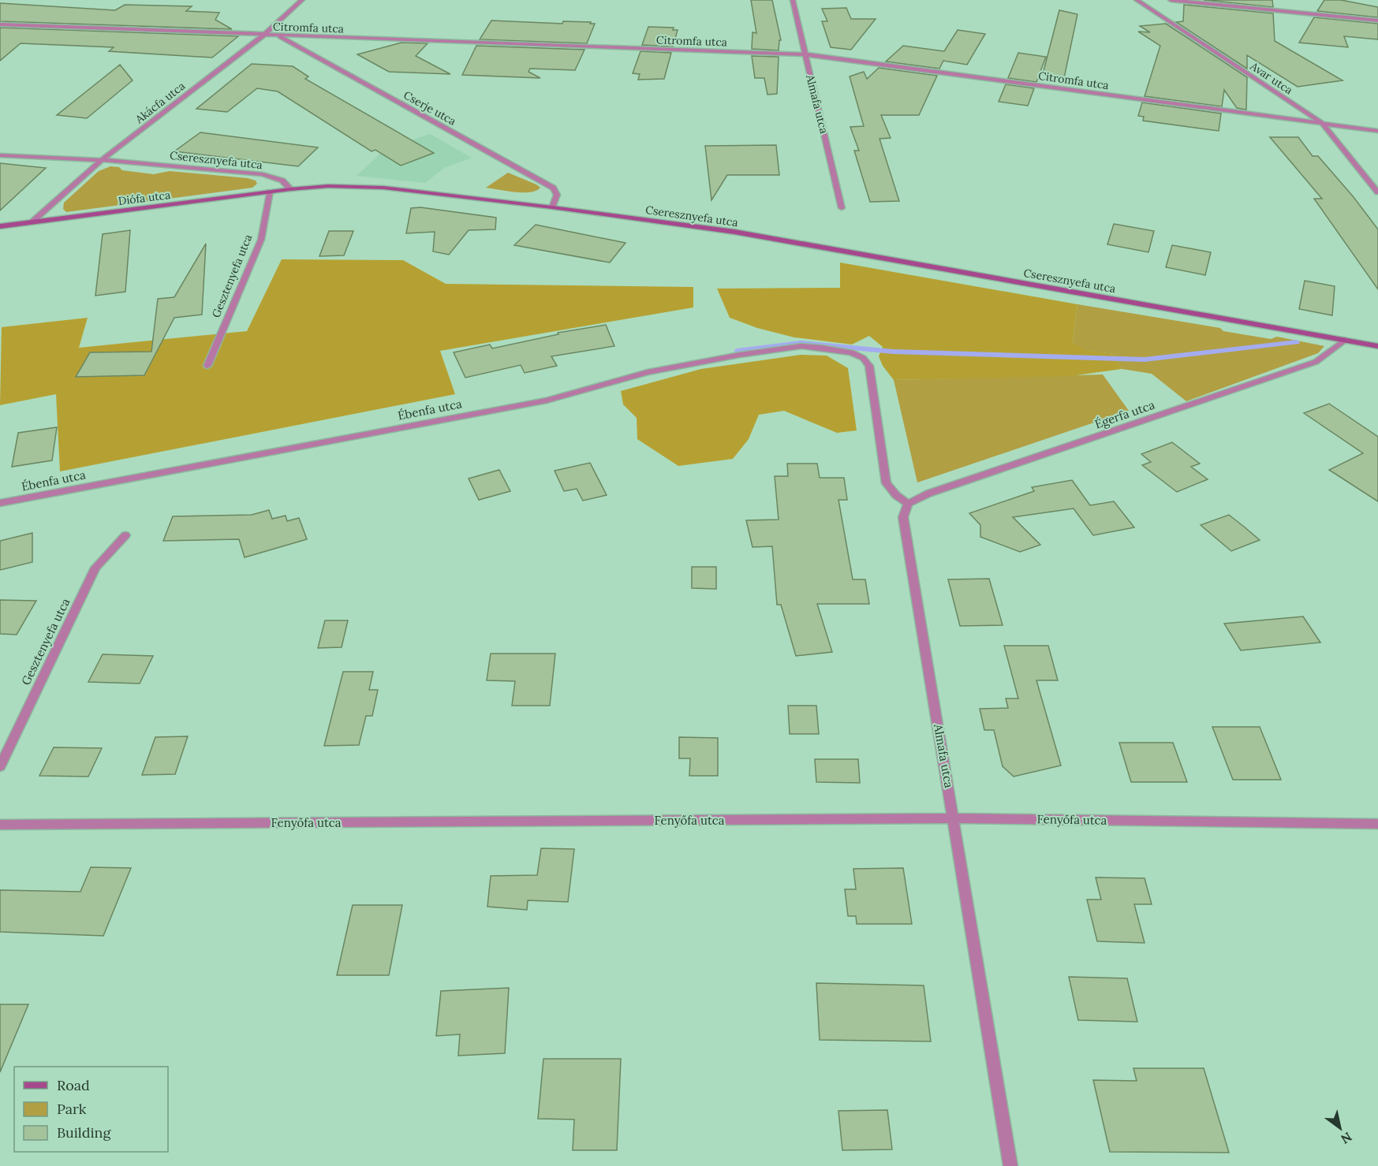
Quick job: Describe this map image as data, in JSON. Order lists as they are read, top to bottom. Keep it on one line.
{"streets":{"street":["Citromfa utca","Avar utca","Akácfa utca","Almafa utca","Cserje utca","Cseresznyefa utca","Diófa utca","Gesztenyefa utca","Ébenfa utca","Égerfa utca","Fenyőfa utca"]},"crossings":[["Citromfa utca","Avar utca"],["Citromfa utca","Akácfa utca"],["Citromfa utca","Almafa utca"],["Citromfa utca","Cserje utca"],["Akácfa utca","Cseresznyefa utca"],["Akácfa utca","Diófa utca"],["Almafa utca","Ébenfa utca"],["Almafa utca","Égerfa utca"],["Almafa utca","Fenyőfa utca"],["Cserje utca","Cseresznyefa utca"],["Cseresznyefa utca","Diófa utca"],["Cseresznyefa utca","Égerfa utca"],["Diófa utca","Gesztenyefa utca"],["Ébenfa utca","Égerfa utca"]],"legend":["Road","Park","Building"],"north":"bottom right"}
